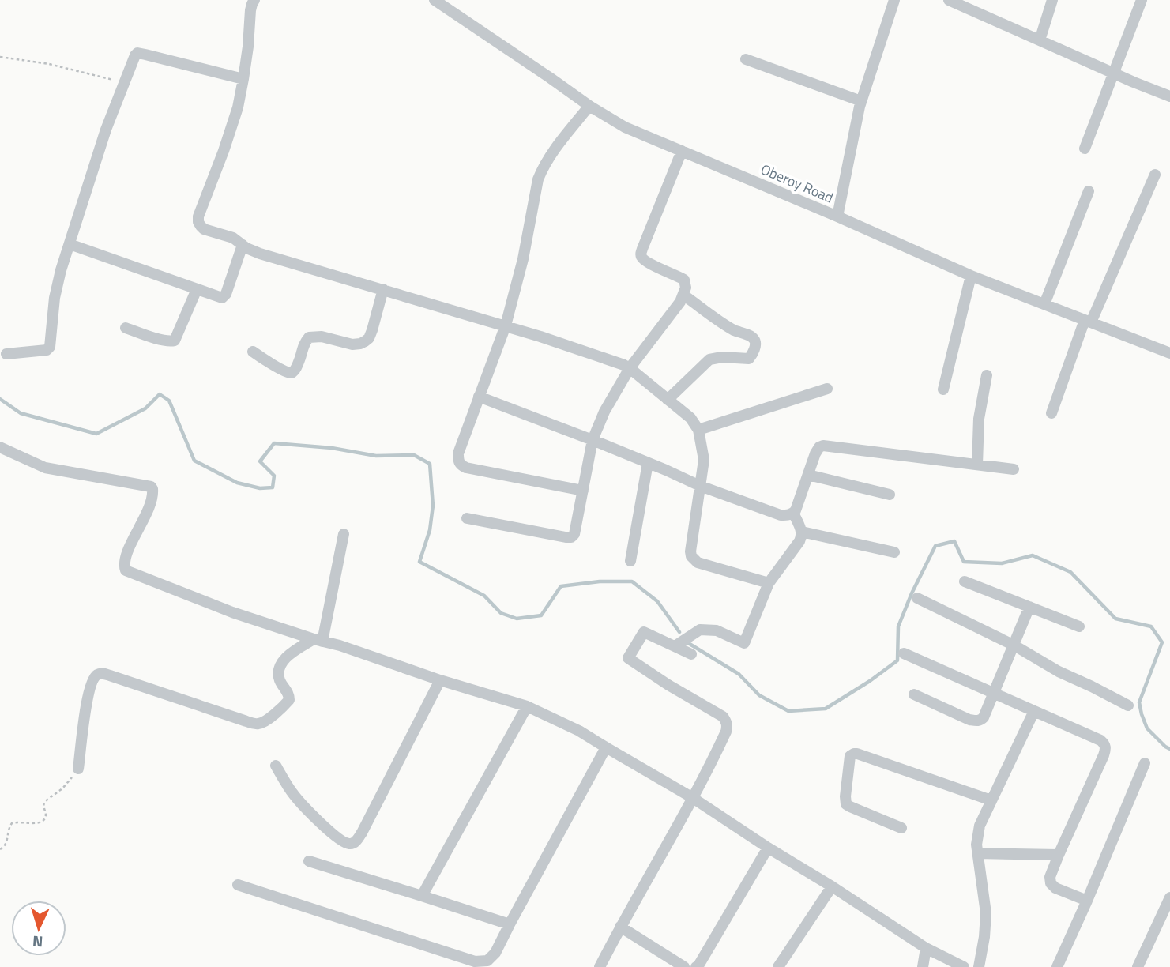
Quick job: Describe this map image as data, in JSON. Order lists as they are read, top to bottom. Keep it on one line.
{"streets":{"street":["Oberoy Road"]},"north":"bottom"}
